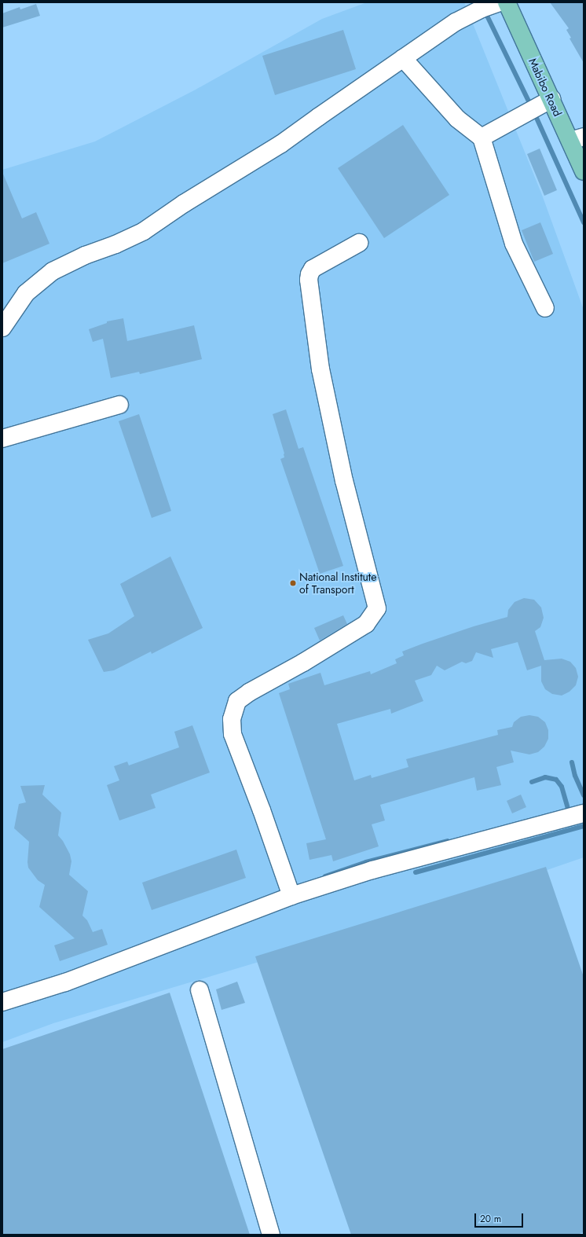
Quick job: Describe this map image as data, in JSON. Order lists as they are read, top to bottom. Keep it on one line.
{"streets":{"main road":["Mabibo Road"]},"places":["National Institute of Transport"],"scale_bar":"20 m"}
